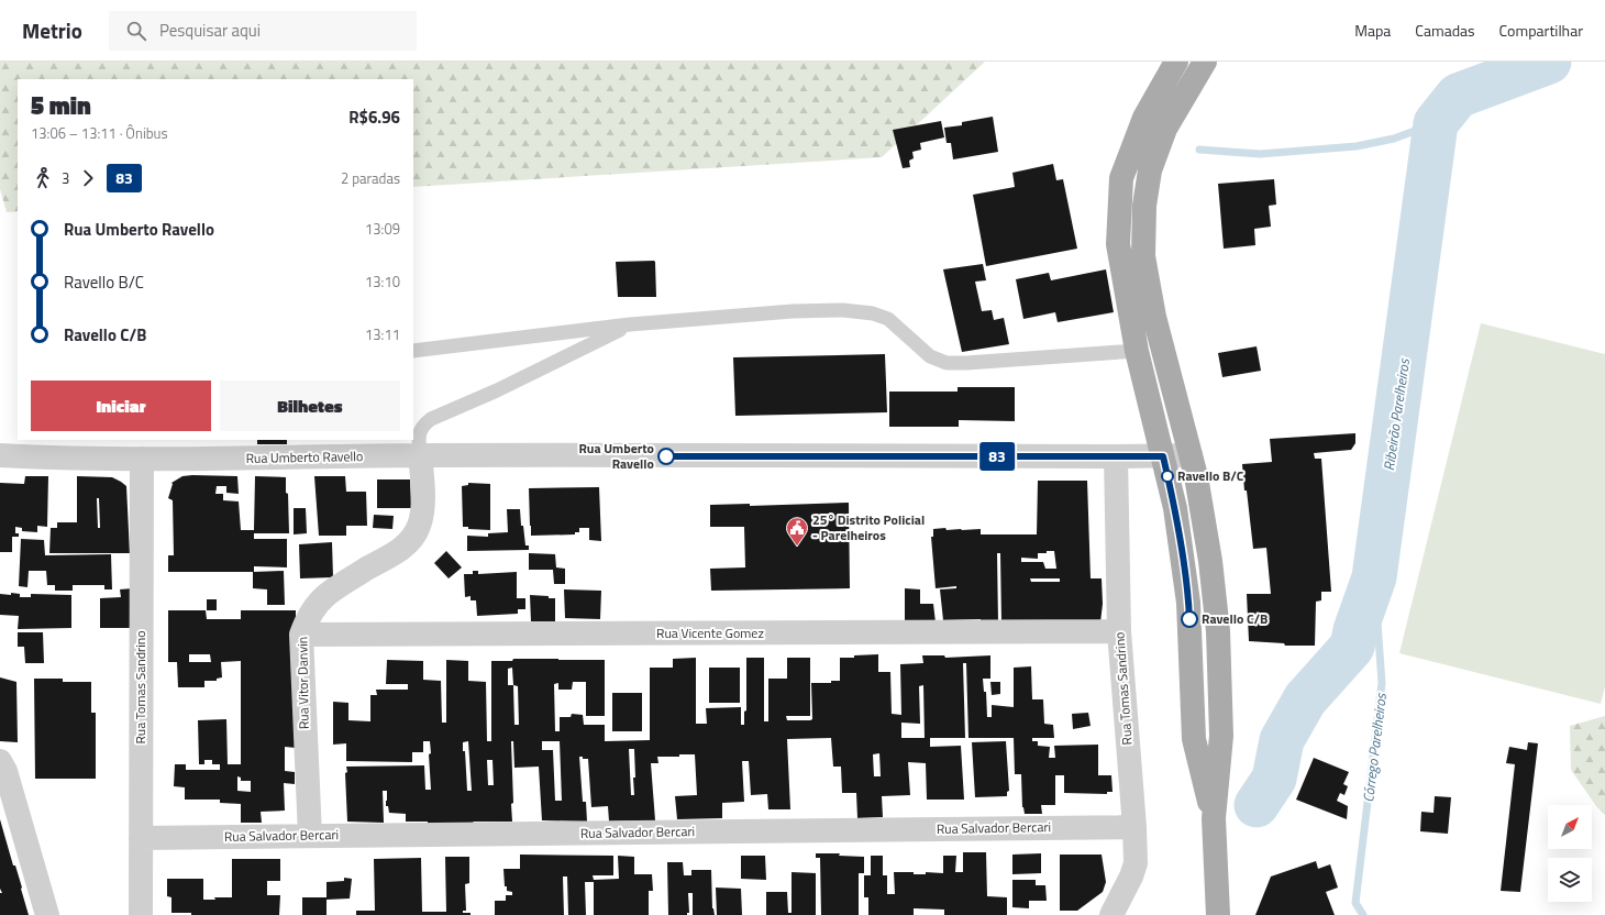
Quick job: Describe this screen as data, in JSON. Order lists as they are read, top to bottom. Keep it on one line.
{"streets":{"street":["Rua Umberto Ravello","Rua Vicente Gomez","Rua Vitor Danvin","Rua Tomas Sandrino","Rua Salvador Bercari"]},"crossings":[["Rua Umberto Ravello","Rua Vitor Danvin"],["Rua Umberto Ravello","Rua Tomas Sandrino"],["Rua Vicente Gomez","Rua Vitor Danvin"],["Rua Vicente Gomez","Rua Tomas Sandrino"],["Rua Vitor Danvin","Rua Salvador Bercari"],["Rua Tomas Sandrino","Rua Salvador Bercari"]],"water":["Ribeirão Parelheiros","Córrego Parelheiros"],"places":{"other":["Rua Umberto Ravello","Ravello B/C","Ravello C/B"],"public building":["25° Distrito Policial - Parelheiros"]},"lines":["bus line 83"],"north":"top right","page":{"header":"Metrio","search":"Pesquisar aqui","nav":["Mapa","Camadas","Compartilhar"],"on_map":"83","heading":["5 min","13:06 – 13:11 · Ônibus","R$6.96"],"legs":["3","83","2 paradas"],"list":[{"name":"Rua Umberto Ravello","value":"13:09"},{"name":"Ravello B/C","value":"13:10"},{"name":"Ravello C/B","value":"13:11"}],"buttons":["Iniciar","Bilhetes"]}}
